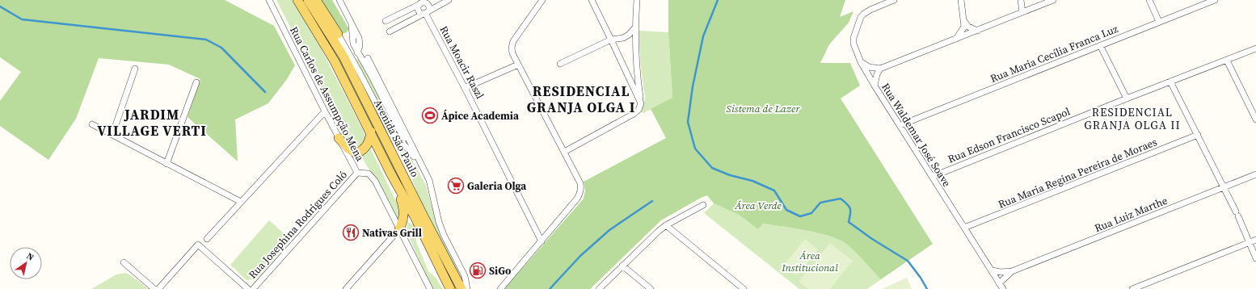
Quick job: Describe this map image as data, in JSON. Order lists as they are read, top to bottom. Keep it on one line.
{"streets":{"main road":["Avenida São Paulo"],"street":["Rua Maria Cecília Franca Luz","Rua Moacir Raszl","Rua Carlos de Assumpção Mena","Rua Waldemar José Soave","Rua Edson Francisco Scapol","Rua Maria Regina Pereira de Moraes","Rua Luiz Marthe","Rua Josephina Rodrigues Coló"]},"crossings":[["Rua Maria Cecília Franca Luz","Rua Waldemar José Soave"],["Rua Carlos de Assumpção Mena","Rua Josephina Rodrigues Coló"],["Rua Waldemar José Soave","Rua Edson Francisco Scapol"],["Rua Waldemar José Soave","Rua Maria Regina Pereira de Moraes"]],"districts":["RESIDENCIAL GRANJA OLGA I","RESIDENCIAL GRANJA OLGA II","JARDIM VILLAGE VERTI"],"parks":["Sistema de Lazer","Área Verde","Área Institucional"],"places":{"sports":["Ápice Academia"],"supermarket":["Galeria Olga"],"restaurant":["Nativas Grill"],"fuel station":["SiGo"]},"north":"top right"}
